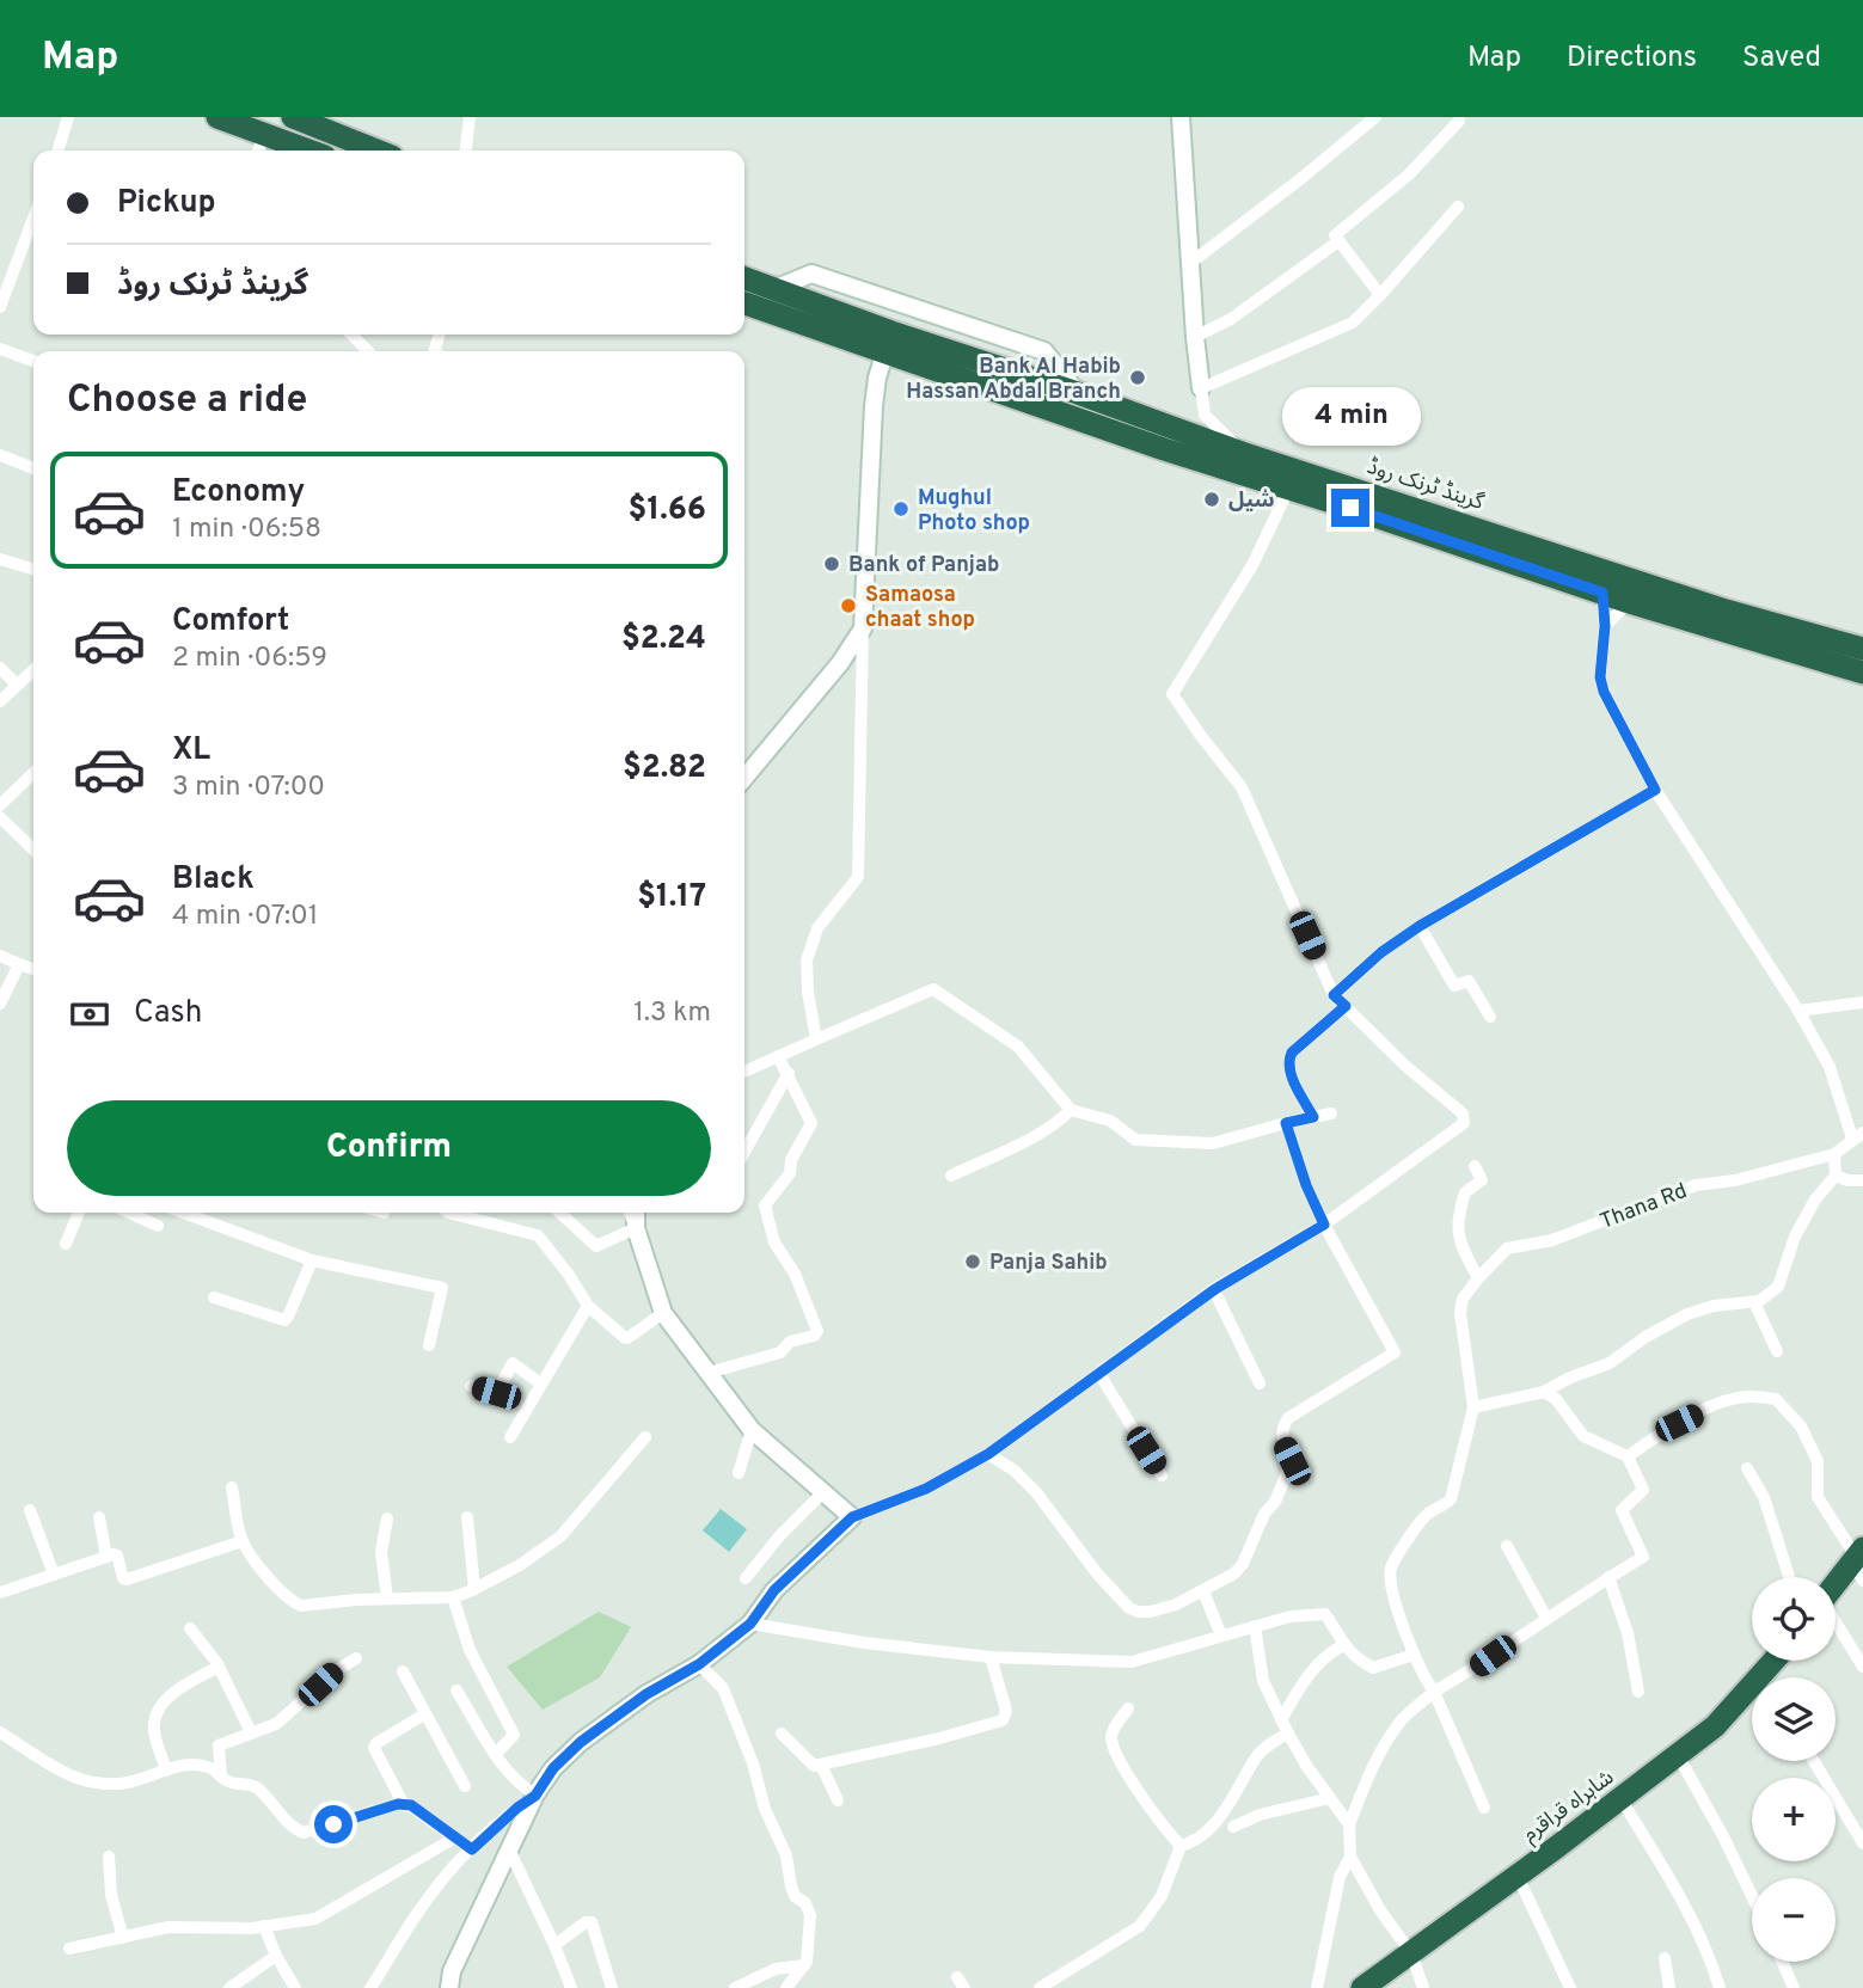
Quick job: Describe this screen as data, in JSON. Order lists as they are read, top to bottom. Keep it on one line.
{"streets":{"highway":["گرینڈ ٹرنک روڈ","شاہراہ قراقرم"],"street":["Thana Rd"]},"places":["Bank Al Habib Hassan Abdal Branch","شیل","Mughul Photo shop","Bank of Panjab","Samaosa chaat shop","Panja Sahib"],"page":{"header":"Map","nav":["Map","Directions","Saved"],"banner":["Pickup","گرینڈ ٹرنک روڈ"],"heading":"Choose a ride","bubble":"4 min","list":[{"name":"Economy","note":"1 min · 06:58","value":"$1.66"},{"name":"Comfort","note":"2 min · 06:59","value":"$2.24"},{"name":"XL","note":"3 min · 07:00","value":"$2.82"},{"name":"Black","note":"4 min · 07:01","value":"$1.17"}],"pay":["Cash","1.3 km"],"buttons":"Confirm","map_buttons":["+","−"]}}
